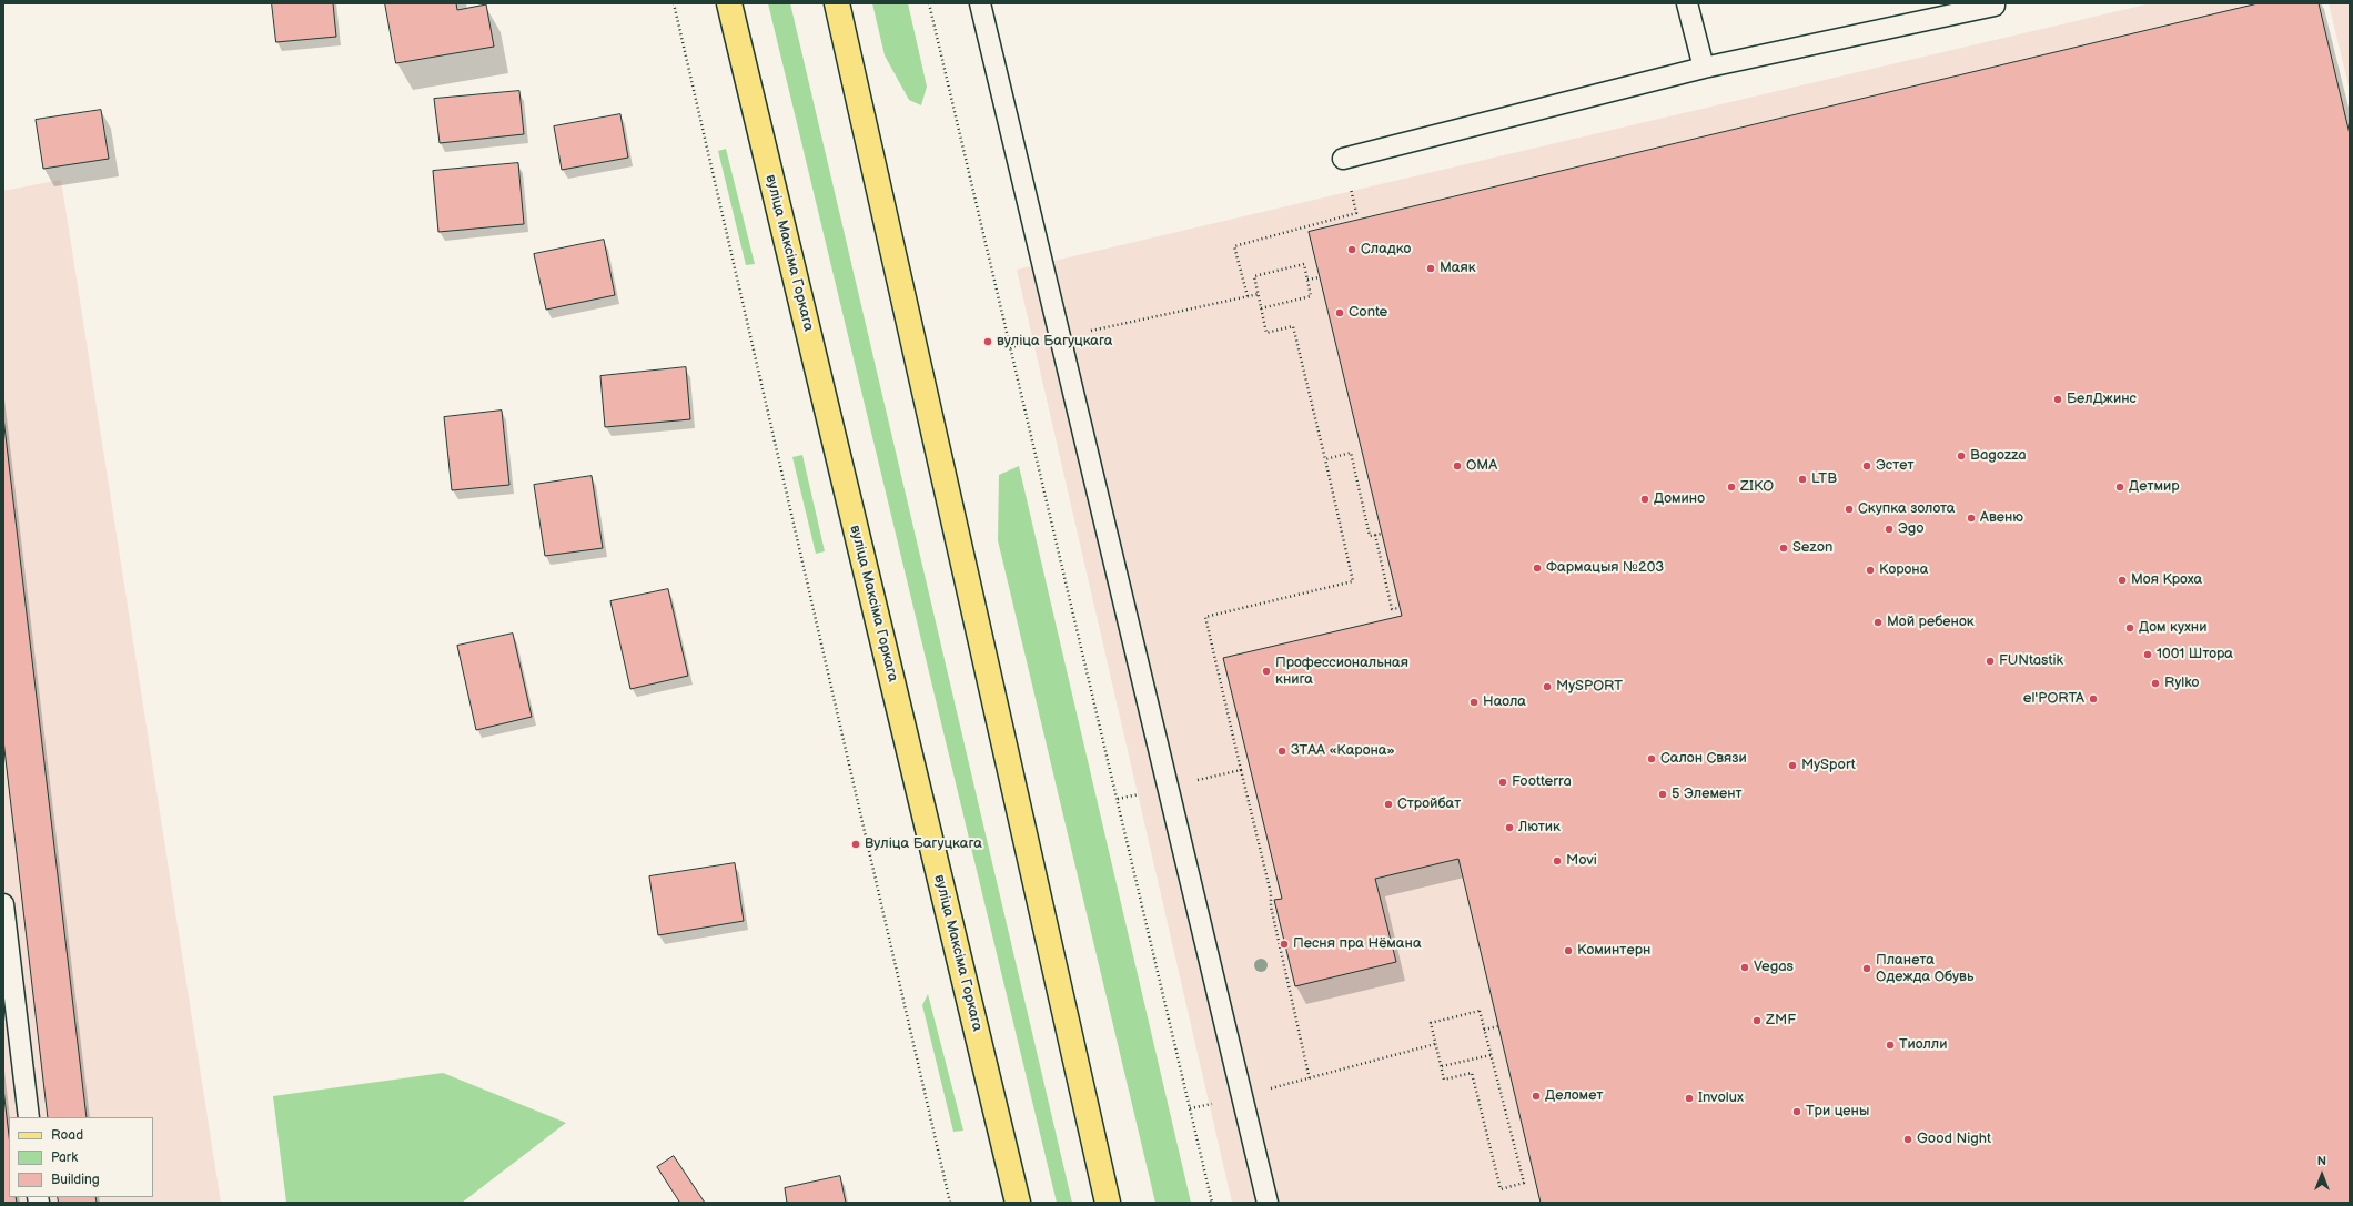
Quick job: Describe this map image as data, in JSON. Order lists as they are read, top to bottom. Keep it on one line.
{"streets":{"main road":["вуліца Максіма Горкага"]},"places":["Сладко","Маяк","Conte","вуліца Багуцкага","БелДжинс","Bagozza","ОМА","Эстет","LTB","ZIKO","Детмир","Домино","Скупка золота","Авеню","Эgo","Sezon","Фармацыя №203","Корона","Моя Кроха","Мой ребенок","Дом кухни","1001 Штора","FUNtastik","Профессиональная книга","Rylko","MySPORT","el'PORTA","Наола","ЗТАА «Карона»","Салон Связи","MySport","Footterra","5 Элемент","Стройбат","Лютик","Вуліца Багуцкага","Movi","Песня пра Нёмана","Коминтерн","Vegas","Планета Одежда Обувь","ZMF","Тиолли","Деломет","Involux","Три цены","Good Night"],"legend":["Road","Park","Building"],"north":"top"}
